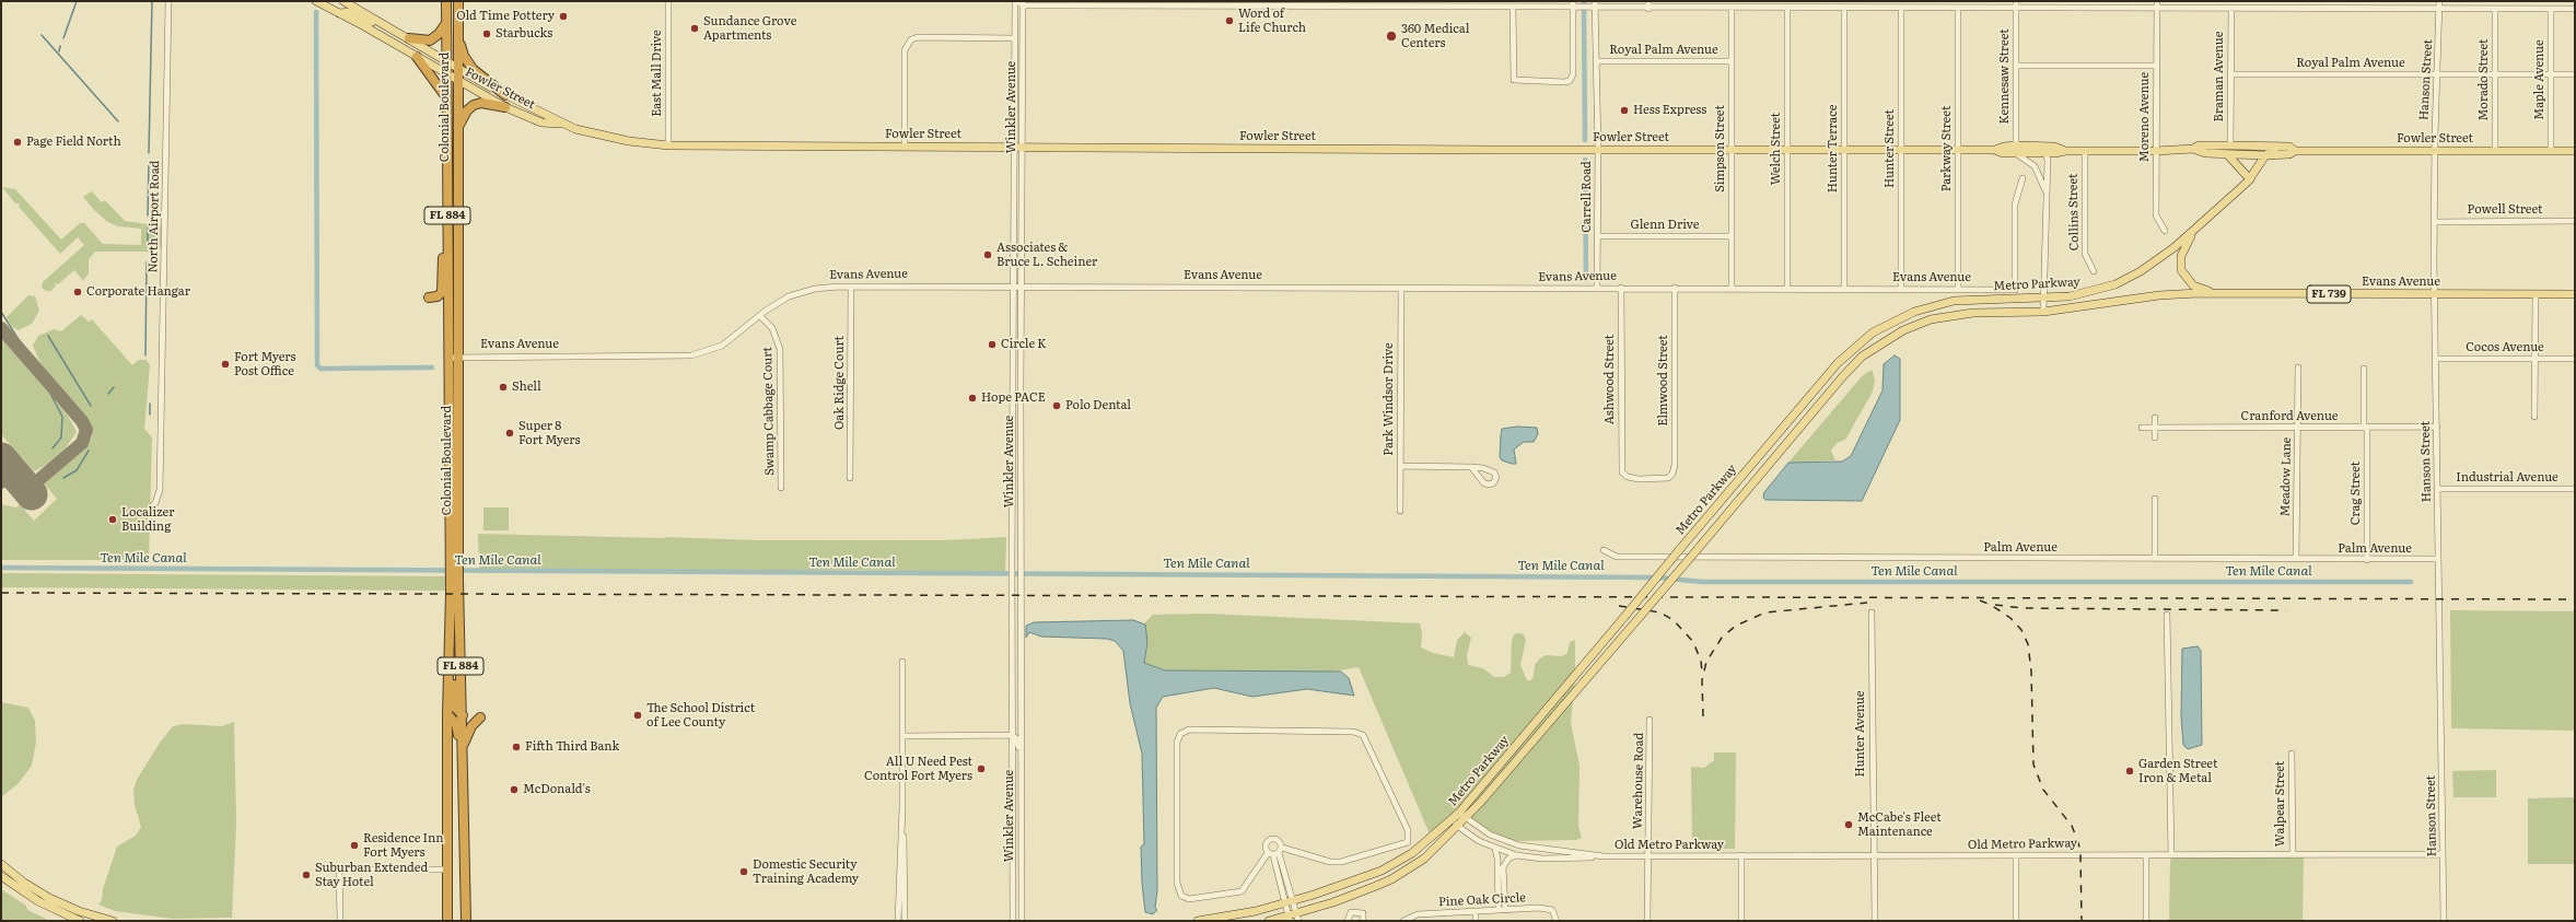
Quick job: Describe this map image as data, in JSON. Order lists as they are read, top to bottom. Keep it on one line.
{"streets":{"highway":["Colonial Boulevard","FL 884"],"main road":["Fowler Street","Evans Avenue","Metro Parkway","FL 739"],"street":["Royal Palm Avenue","East Mall Drive","Kennesaw Street","Braman Avenue","Hanson Street","Morado Street","Maple Avenue","Winkler Avenue","Moreno Avenue","Simpson Street","Welch Street","Hunter Terrace","Hunter Street","Parkway Street","Carrell Road","Powell Street","Collins Street","North Airport Road","Glenn Drive","Cocos Avenue","Ashwood Street","Elmwood Street","Oak Ridge Court","Park Windsor Drive","Swamp Cabbage Court","Cranford Avenue","Meadow Lane","Industrial Avenue","Crag Street","Palm Avenue","Hunter Avenue","Warehouse Road","Walpear Street","Old Metro Parkway","Pine Oak Circle"]},"crossings":[["Royal Palm Avenue","Braman Avenue"],["Royal Palm Avenue","Hanson Street"],["Royal Palm Avenue","Morado Street"],["Royal Palm Avenue","Maple Avenue"],["Royal Palm Avenue","Simpson Street"],["Royal Palm Avenue","Carrell Road"],["East Mall Drive","Fowler Street"],["Kennesaw Street","Fowler Street"],["Braman Avenue","Fowler Street"],["Hanson Street","Fowler Street"],["Hanson Street","Powell Street"],["Hanson Street","Evans Avenue"],["Hanson Street","Cocos Avenue"],["Hanson Street","Cranford Avenue"],["Hanson Street","Industrial Avenue"],["Hanson Street","Palm Avenue"],["Hanson Street","Old Metro Parkway"],["Morado Street","Fowler Street"],["Maple Avenue","Fowler Street"],["Fowler Street","Colonial Boulevard"],["Fowler Street","Winkler Avenue"],["Fowler Street","Moreno Avenue"],["Fowler Street","Simpson Street"],["Fowler Street","Welch Street"],["Fowler Street","Hunter Terrace"],["Fowler Street","Hunter Street"],["Fowler Street","Parkway Street"],["Fowler Street","Carrell Road"],["Fowler Street","Collins Street"],["Fowler Street","Metro Parkway"],["Fowler Street","FL 739"],["Colonial Boulevard","Evans Avenue"],["Winkler Avenue","Evans Avenue"],["Simpson Street","Glenn Drive"],["Simpson Street","Evans Avenue"],["Welch Street","Evans Avenue"],["Hunter Terrace","Evans Avenue"],["Hunter Street","Evans Avenue"],["Parkway Street","Evans Avenue"],["Carrell Road","Glenn Drive"],["Carrell Road","Evans Avenue"],["Evans Avenue","Metro Parkway"],["Evans Avenue","Ashwood Street"],["Evans Avenue","Elmwood Street"],["Evans Avenue","Oak Ridge Court"],["Evans Avenue","Park Windsor Drive"],["Evans Avenue","Swamp Cabbage Court"],["Metro Parkway","FL 739"],["Metro Parkway","Old Metro Parkway"],["Ashwood Street","Elmwood Street"],["Cranford Avenue","Meadow Lane"],["Cranford Avenue","Crag Street"],["Meadow Lane","Palm Avenue"],["Crag Street","Palm Avenue"],["Hunter Avenue","Old Metro Parkway"],["Warehouse Road","Old Metro Parkway"],["Walpear Street","Old Metro Parkway"]],"water":["Ten Mile Canal"],"places":["Old Time Pottery","Word of Life Church","Sundance Grove Apartments","Starbucks","360 Medical Centers","Hess Express","Page Field North","Associates & Bruce L. Scheiner","Corporate Hangar","Circle K","Fort Myers Post Office","Shell","Hope PACE","Polo Dental","Super 8 Fort Myers","Localizer Building","The School District of Lee County","Fifth Third Bank","All U Need Pest Control Fort Myers","Garden Street Iron & Metal","McDonald's","McCabe's Fleet Maintenance","Residence Inn Fort Myers","Domestic Security Training Academy","Suburban Extended Stay Hotel"]}
